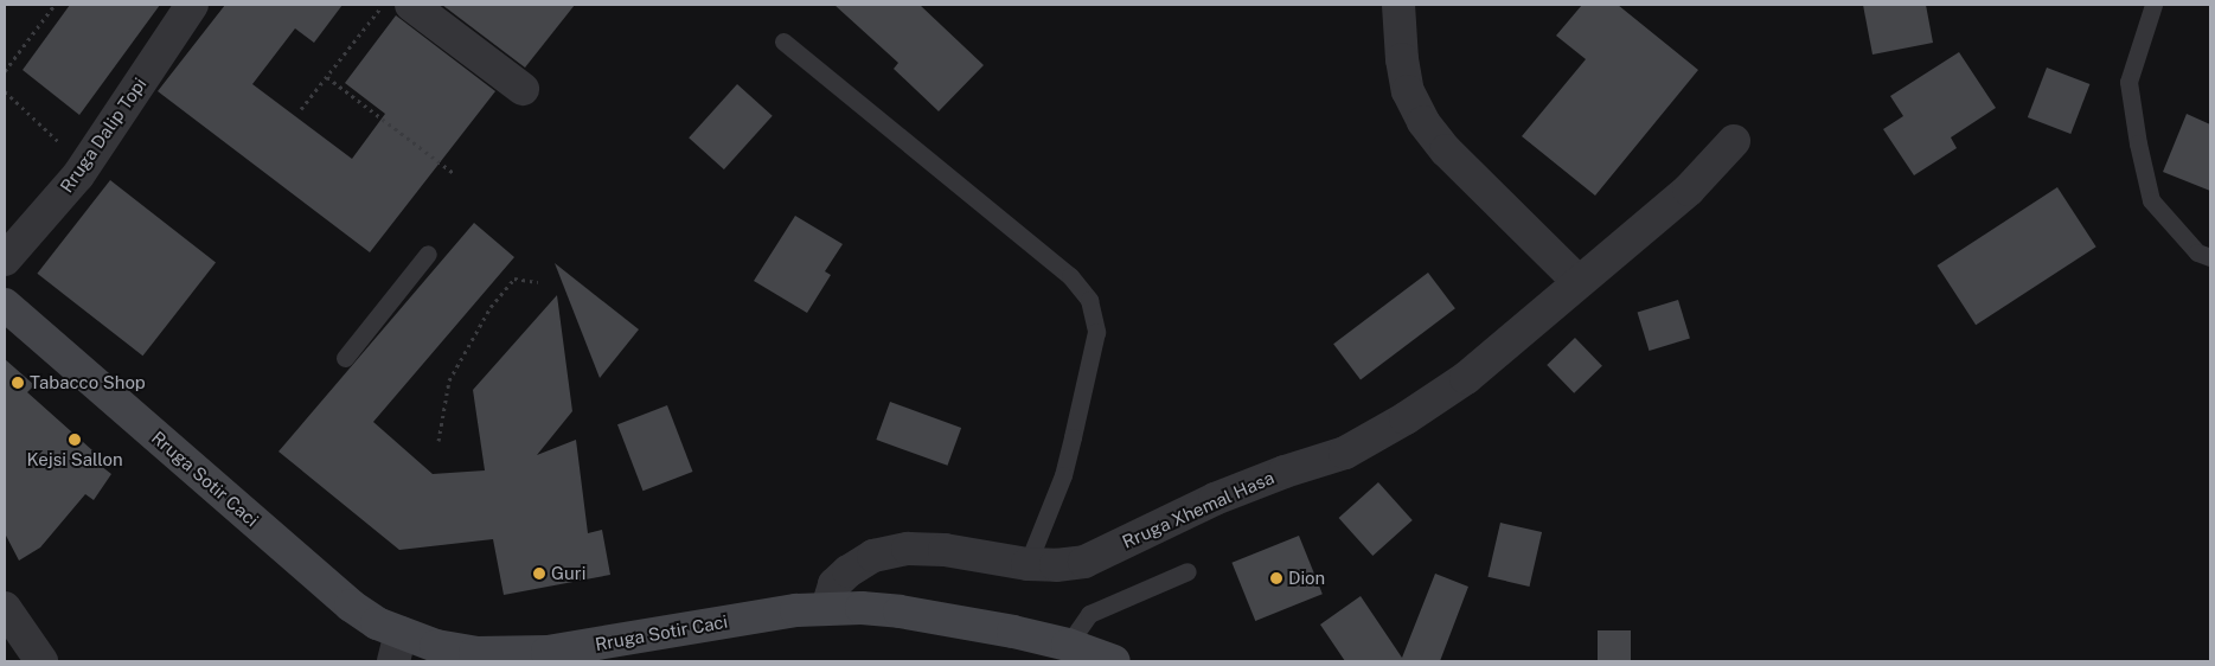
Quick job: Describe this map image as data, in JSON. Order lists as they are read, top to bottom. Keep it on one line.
{"streets":{"main road":["Rruga Sotir Caci"],"street":["Rruga Dalip Topi","Rruga Xhemal Hasa"]},"crossings":[["Rruga Sotir Caci","Rruga Xhemal Hasa"]],"places":["Tabacco Shop","Kejsi Sallon","Guri","Dion"]}
